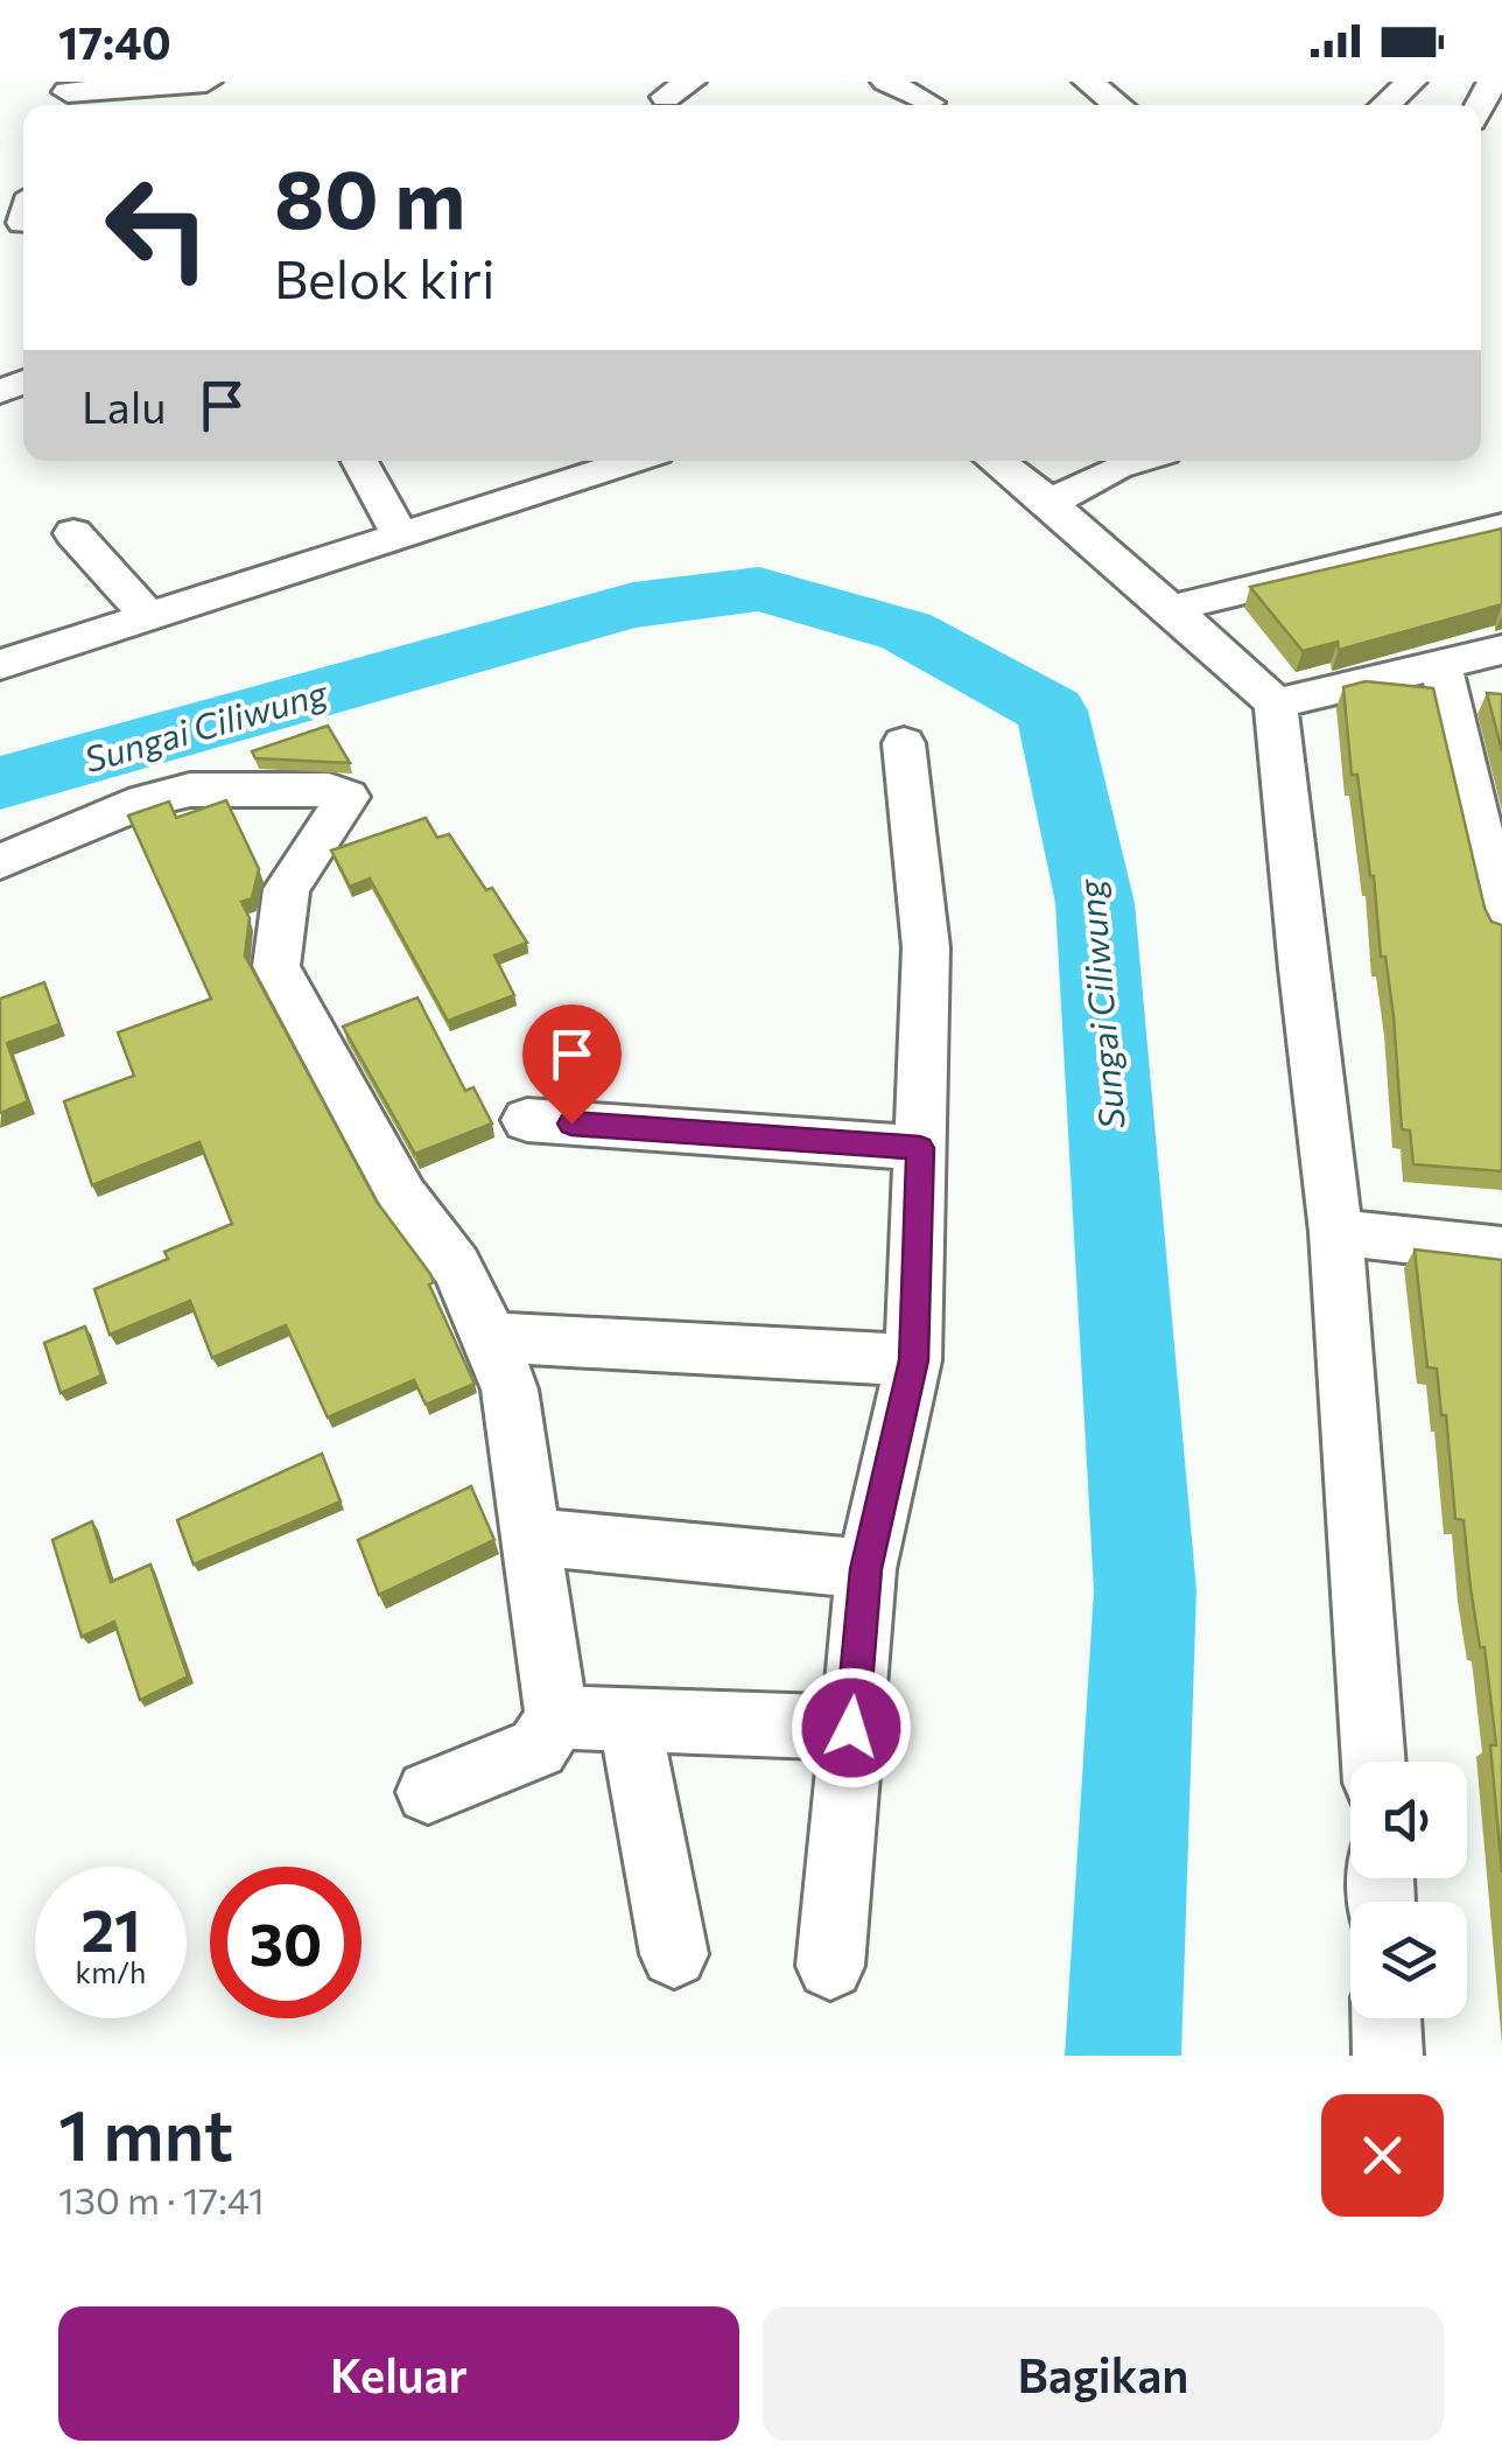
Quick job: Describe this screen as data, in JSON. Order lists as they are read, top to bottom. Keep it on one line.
{"water":["Sungai Ciliwung"],"page":{"status":"17:40","turn":["80 m","Belok kiri"],"then":"Lalu","speed":"21 km/h","limit":"30","heading":["1 mnt","130 m · 17:41"],"buttons":["Keluar","Bagikan"]}}
